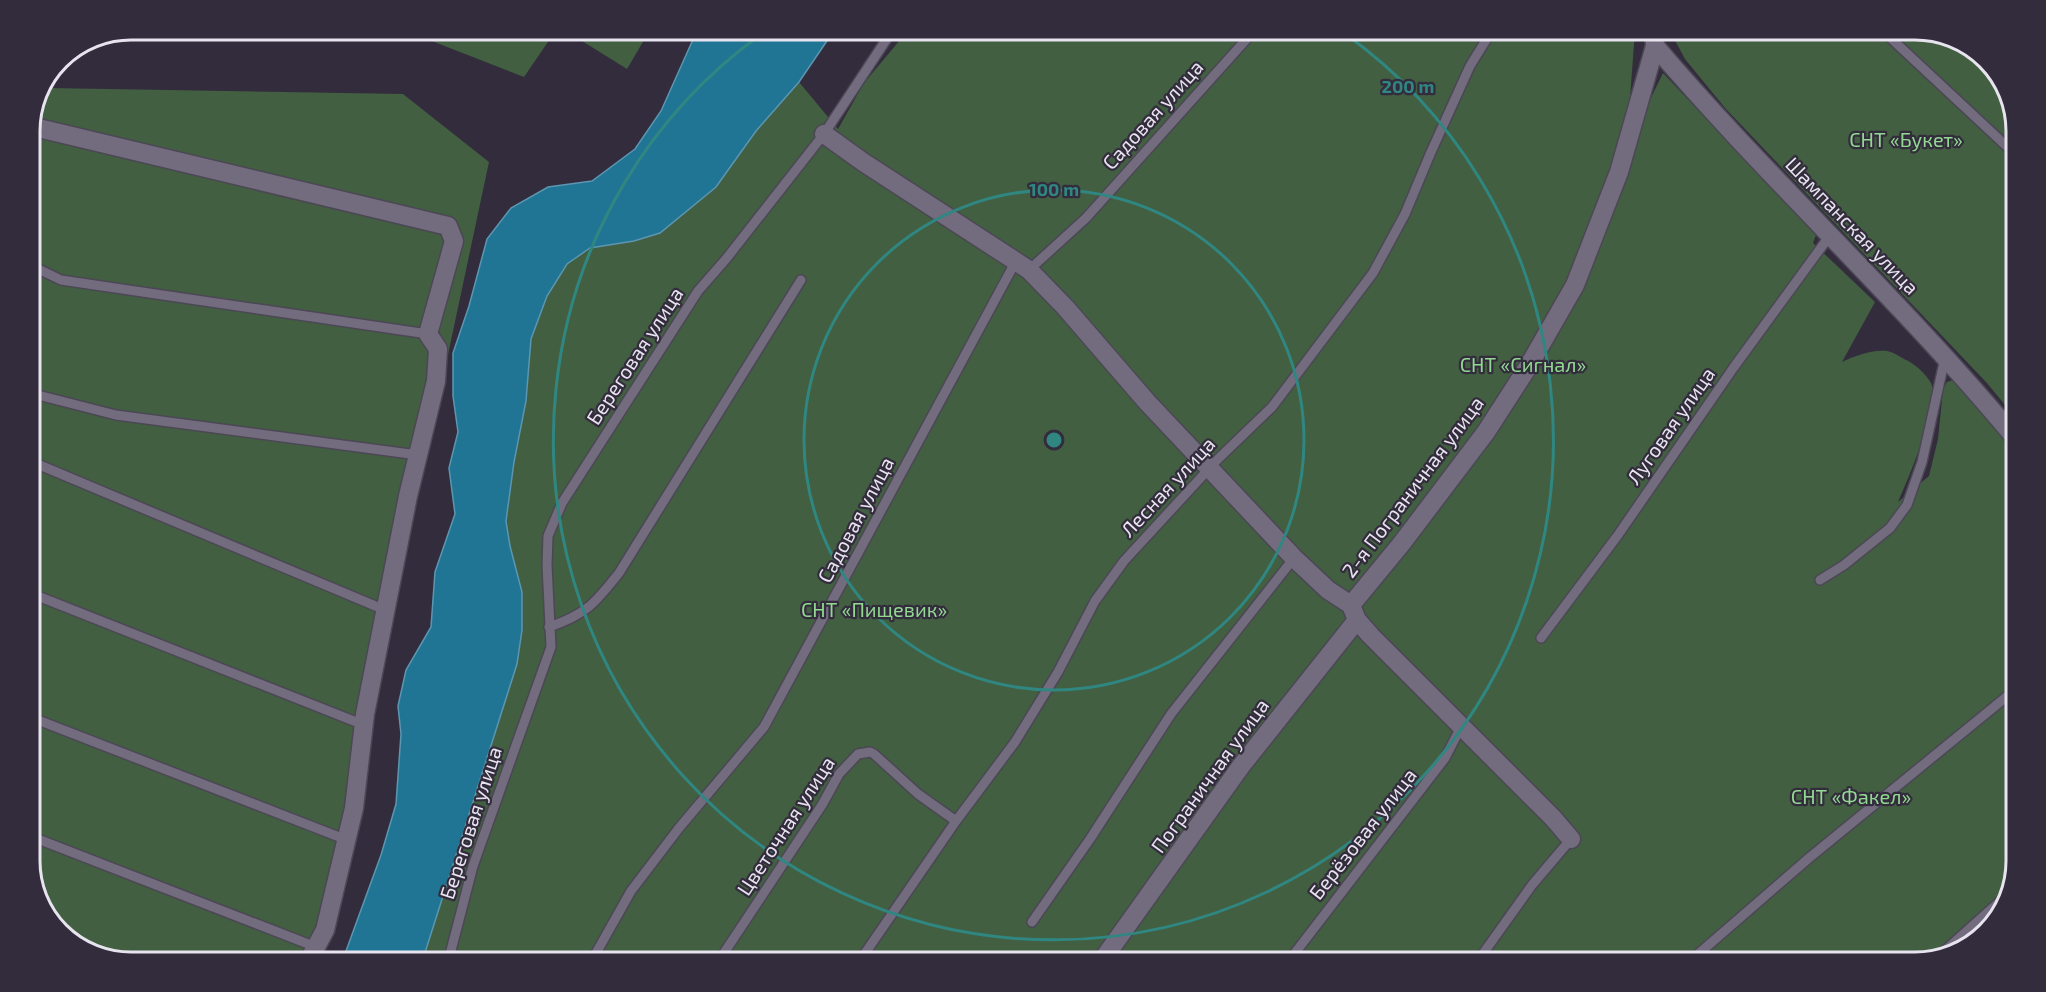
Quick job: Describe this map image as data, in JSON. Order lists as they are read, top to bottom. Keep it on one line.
{"streets":{"street":["Шампанская улица","2-я Пограничная улица","Пограничная улица"],"lane":["Садовая улица","Береговая улица","Луговая улица","Лесная улица","Цветочная улица","Берёзовая улица"]},"crossings":[["Шампанская улица","Луговая улица"],["Лесная улица","Цветочная улица"],["2-я Пограничная улица","Пограничная улица"]],"parks":["СНТ «Букет»","СНТ «Сигнал»","СНТ «Пищевик»","СНТ «Факел»"],"rings":["200 m","100 m"]}
